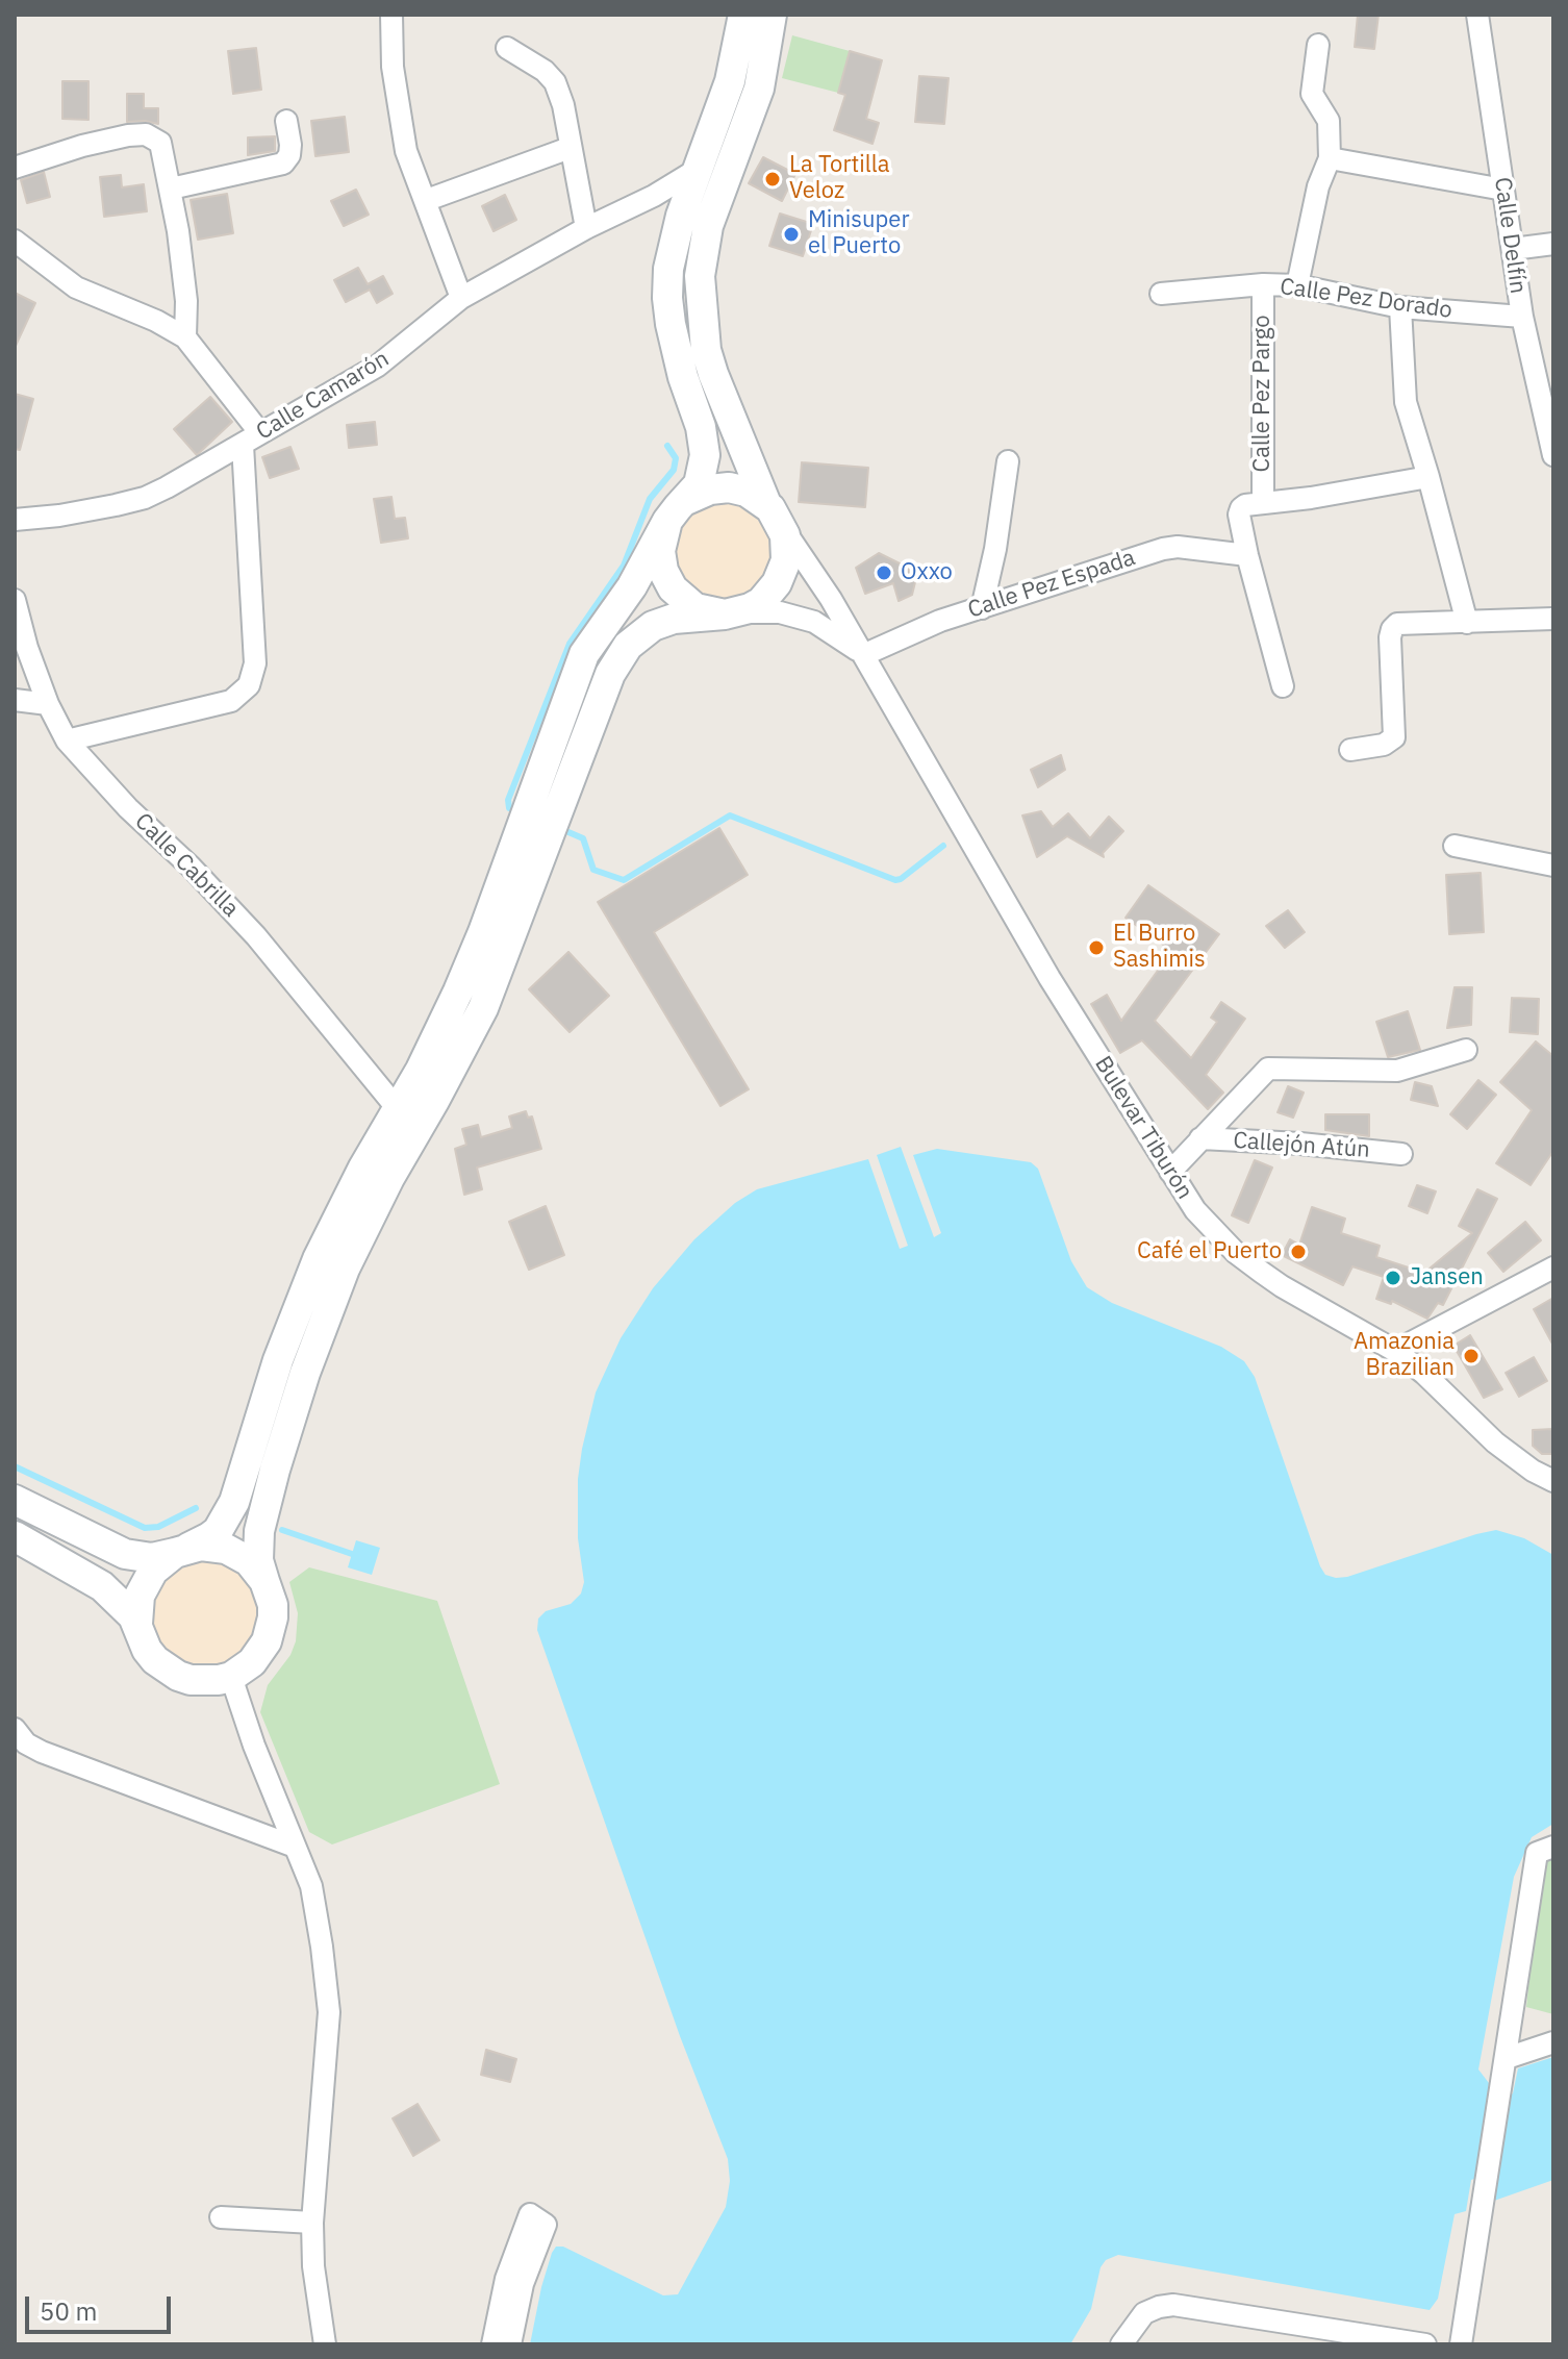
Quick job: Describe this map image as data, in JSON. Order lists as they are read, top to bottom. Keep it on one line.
{"streets":{"street":["Calle Delfín","Calle Pez Dorado","Calle Pez Pargo","Calle Camarón","Calle Pez Espada","Calle Cabrilla","Bulevar Tiburón","Callejón Atún"]},"crossings":[["Calle Delfín","Calle Pez Dorado"],["Calle Pez Dorado","Calle Pez Pargo"],["Calle Pez Pargo","Calle Pez Espada"],["Calle Pez Espada","Bulevar Tiburón"],["Bulevar Tiburón","Callejón Atún"]],"places":["La Tortilla Veloz","Minisuper el Puerto","Oxxo","El Burro Sashimis","Café el Puerto","Jansen","Amazonia Brazilian"],"scale_bar":"50 m"}
